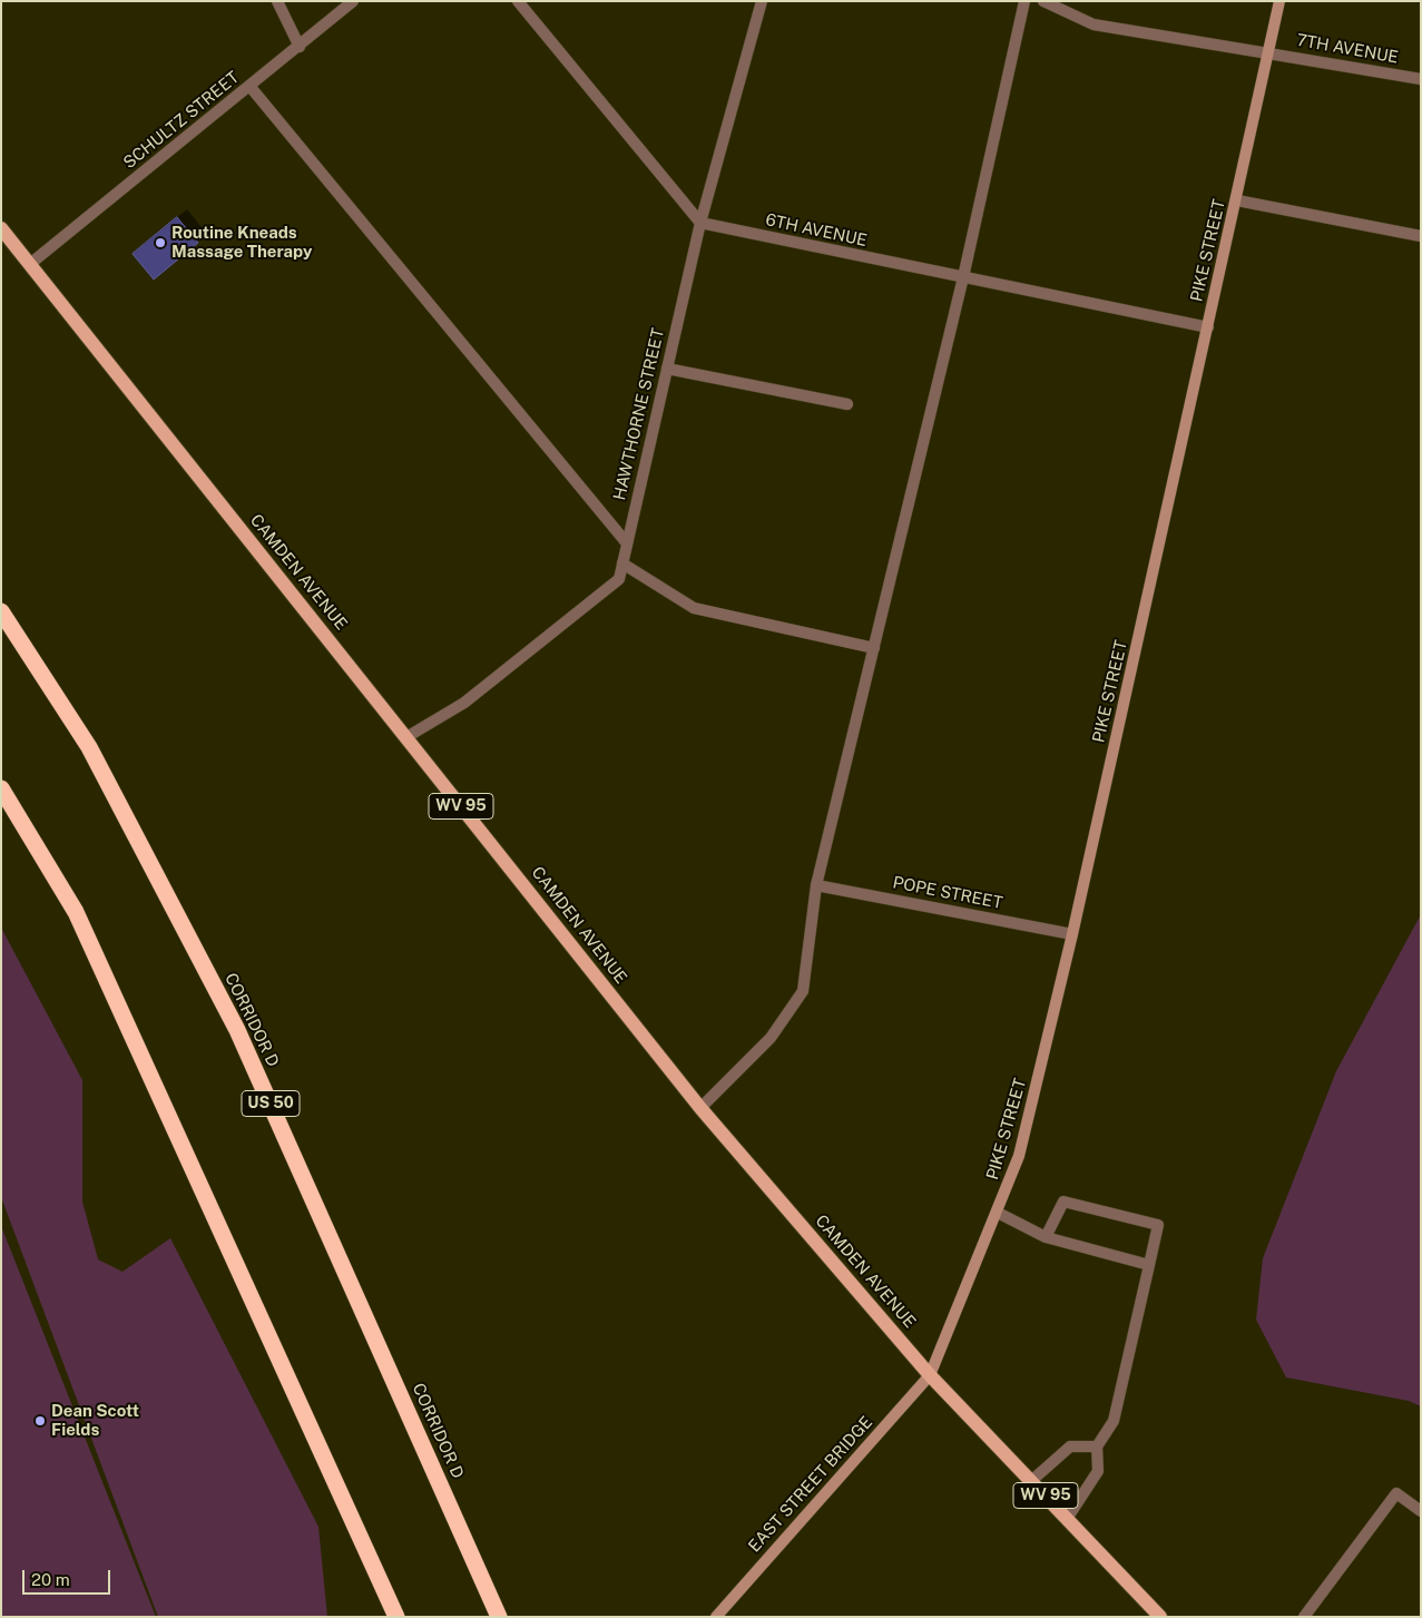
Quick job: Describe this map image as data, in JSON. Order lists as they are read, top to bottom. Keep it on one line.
{"streets":{"highway":["CORRIDOR D","US 50"],"main road":["PIKE STREET","CAMDEN AVENUE","WV 95","EAST STREET BRIDGE"],"street":["7TH AVENUE","SCHULTZ STREET","6TH AVENUE","HAWTHORNE STREET","POPE STREET"]},"crossings":[["7TH AVENUE","PIKE STREET"],["SCHULTZ STREET","CAMDEN AVENUE"],["6TH AVENUE","PIKE STREET"],["6TH AVENUE","HAWTHORNE STREET"],["PIKE STREET","CAMDEN AVENUE"],["PIKE STREET","POPE STREET"],["PIKE STREET","EAST STREET BRIDGE"],["HAWTHORNE STREET","CAMDEN AVENUE"],["CAMDEN AVENUE","EAST STREET BRIDGE"]],"places":["Routine Kneads Massage Therapy","Dean Scott Fields"],"scale_bar":"20 m"}
